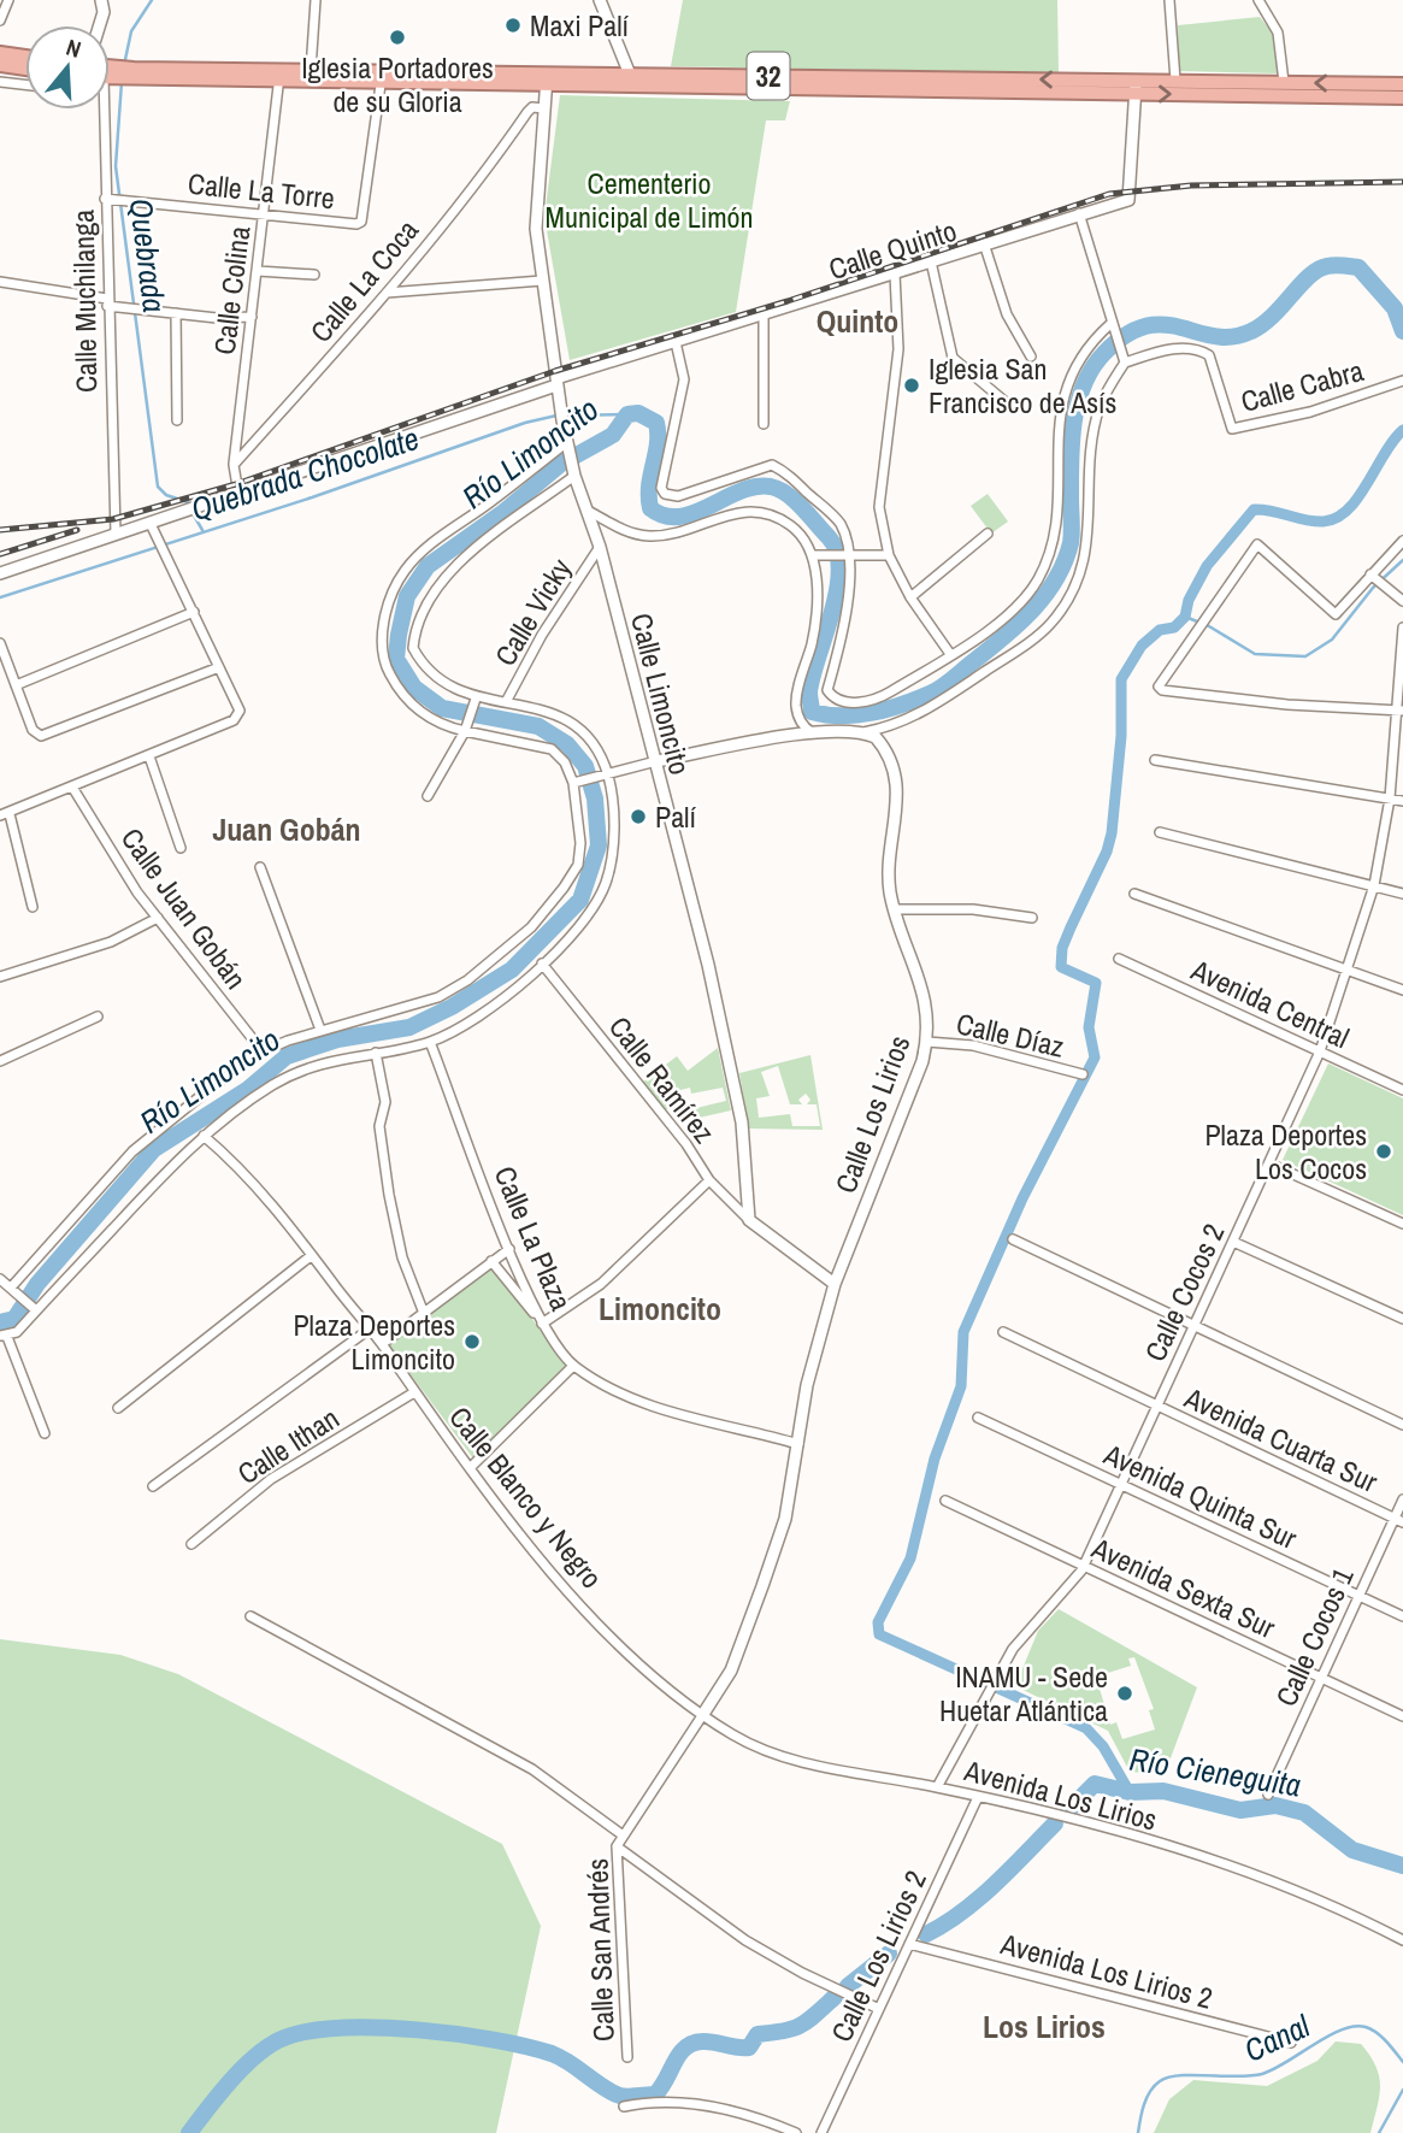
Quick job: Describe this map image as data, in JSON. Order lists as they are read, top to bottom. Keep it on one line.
{"streets":{"highway":["32"],"street":["Calle La Torre","Calle Quinto","Calle La Coca","Calle Colina","Calle Muchilanga","Calle Cabra","Calle Vicky","Calle Limoncito","Calle Juan Gobán","Avenida Central","Calle Díaz","Calle Ramírez","Calle Los Lirios","Calle La Plaza","Calle Cocos 2","Avenida Cuarta Sur","Calle Ithan","Avenida Quinta Sur","Calle Blanco y Negro","Avenida Sexta Sur","Calle Cocos 1","Avenida Los Lirios","Calle San Andrés","Calle Los Lirios 2","Avenida Los Lirios 2"]},"crossings":[["32","Calle La Torre"],["32","Calle Quinto"],["32","Calle Colina"],["32","Calle Limoncito"],["Calle La Torre","Calle Colina"],["Calle La Torre","Calle Muchilanga"],["Calle Quinto","Calle Muchilanga"],["Calle Quinto","Calle Limoncito"],["Calle La Coca","Calle Colina"],["Calle La Coca","Calle Limoncito"],["Calle Vicky","Calle Limoncito"],["Calle Limoncito","Calle Ramírez"],["Avenida Central","Calle Cocos 2"],["Calle Díaz","Calle Los Lirios"],["Calle Los Lirios","Calle La Plaza"],["Calle Los Lirios","Calle Blanco y Negro"],["Calle Los Lirios","Avenida Los Lirios"],["Calle Los Lirios","Calle San Andrés"],["Calle Cocos 2","Avenida Cuarta Sur"],["Calle Cocos 2","Avenida Quinta Sur"],["Calle Cocos 2","Avenida Sexta Sur"],["Calle Cocos 2","Avenida Los Lirios"],["Avenida Cuarta Sur","Calle Cocos 1"],["Calle Ithan","Calle Blanco y Negro"],["Avenida Quinta Sur","Calle Cocos 1"],["Calle Blanco y Negro","Avenida Los Lirios"],["Calle Blanco y Negro","Calle San Andrés"],["Avenida Sexta Sur","Calle Cocos 1"],["Avenida Los Lirios","Calle San Andrés"],["Avenida Los Lirios","Calle Los Lirios 2"],["Calle Los Lirios 2","Avenida Los Lirios 2"]],"districts":["Quinto","Juan Gobán","Limoncito","Los Lirios"],"water":["Quebrada","Río Limoncito","Quebrada Chocolate","Río Cieneguita","Canal"],"parks":["Cementerio Municipal de Limón"],"places":["Maxi Palí","Iglesia Portadores de su Gloria","Iglesia San Francisco de Asís","Palí","Plaza Deportes Los Cocos","Plaza Deportes Limoncito","INAMU - Sede Huetar Atlántica"],"north":"top"}
